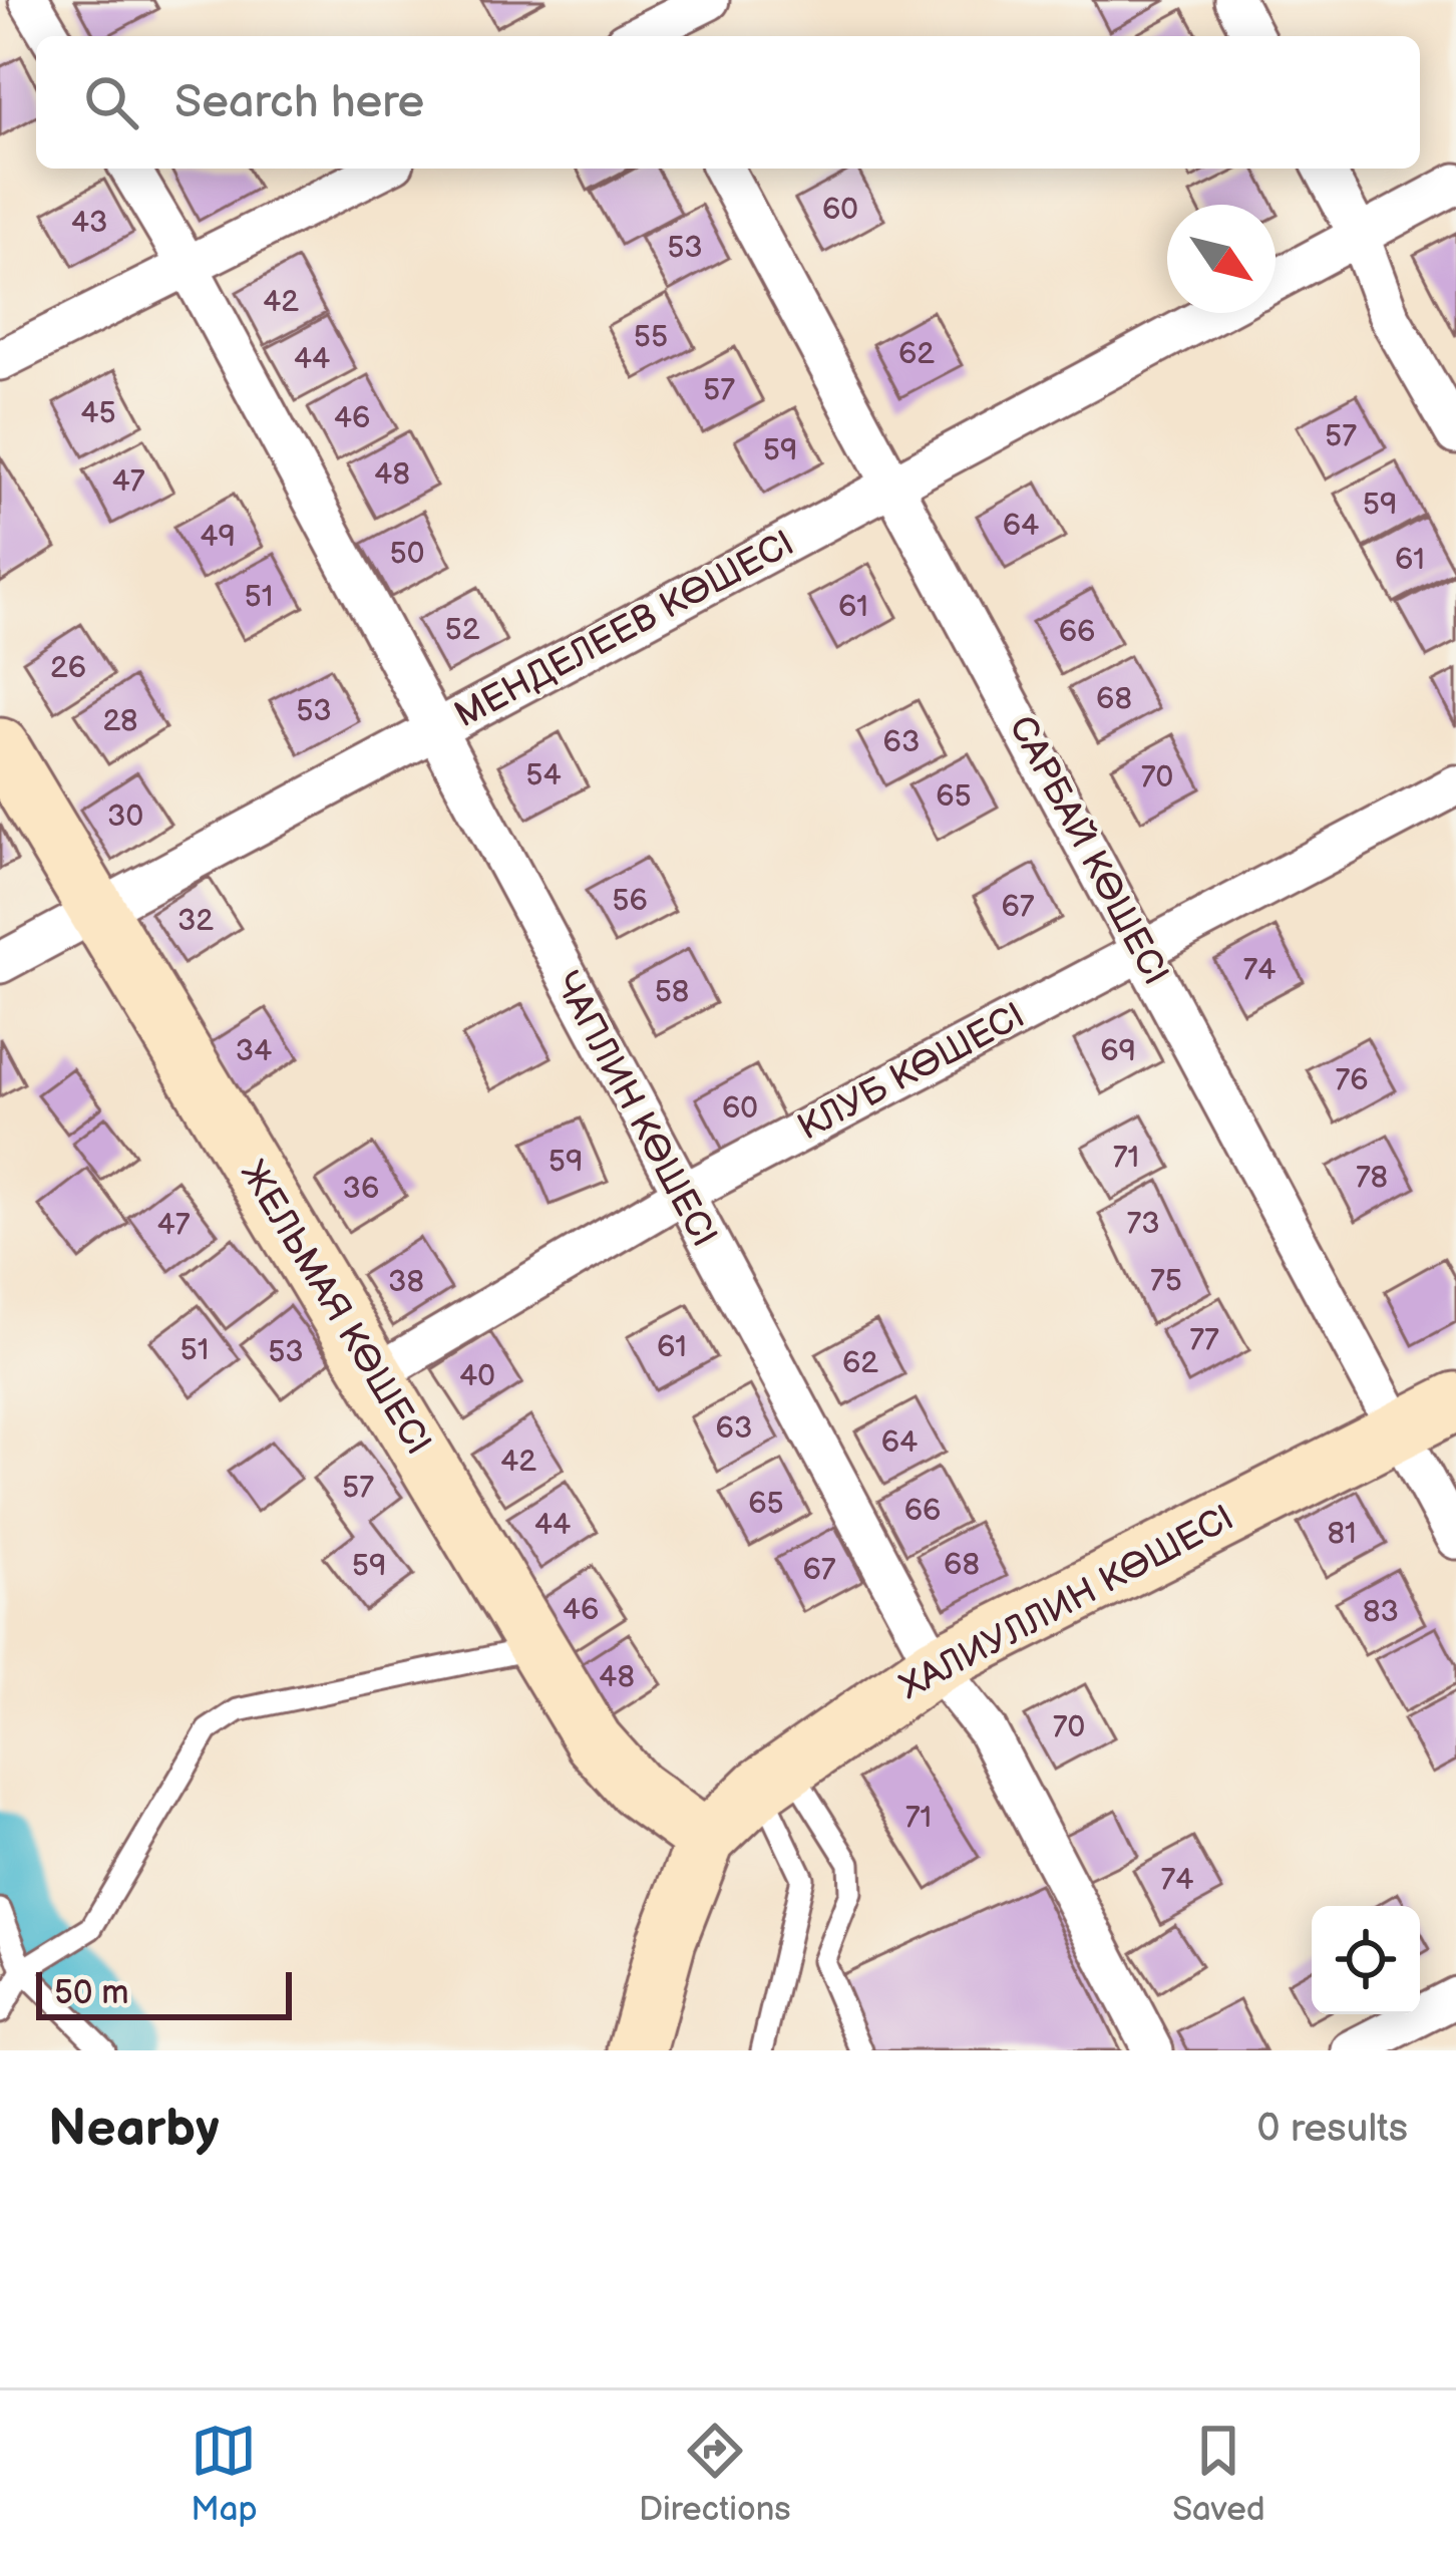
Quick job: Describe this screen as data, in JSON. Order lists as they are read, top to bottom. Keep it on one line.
{"streets":{"street":["МЕНДЕЛЕЕВ КӨШЕСІ","САРБАЙ КӨШЕСІ","КЛУБ КӨШЕСІ","ЧАПЛИН КӨШЕСІ","ЖЕЛЬМАЯ КӨШЕСІ","ХАЛИУЛЛИН КӨШЕСІ"]},"crossings":[["МЕНДЕЛЕЕВ КӨШЕСІ","САРБАЙ КӨШЕСІ"],["МЕНДЕЛЕЕВ КӨШЕСІ","ЧАПЛИН КӨШЕСІ"],["МЕНДЕЛЕЕВ КӨШЕСІ","ЖЕЛЬМАЯ КӨШЕСІ"],["САРБАЙ КӨШЕСІ","КЛУБ КӨШЕСІ"],["САРБАЙ КӨШЕСІ","ХАЛИУЛЛИН КӨШЕСІ"],["КЛУБ КӨШЕСІ","ЧАПЛИН КӨШЕСІ"],["КЛУБ КӨШЕСІ","ЖЕЛЬМАЯ КӨШЕСІ"],["ЧАПЛИН КӨШЕСІ","ХАЛИУЛЛИН КӨШЕСІ"],["ЖЕЛЬМАЯ КӨШЕСІ","ХАЛИУЛЛИН КӨШЕСІ"]],"house_numbers":["60","43","53","42","55","62","44","57","45","46","57","59","48","47","59","64","49","50","61","51","61","52","66","26","68","53","28","63","54","70","65","30","56","67","32","74","58","34","69","76","60","71","59","78","36","73","47","75","38","77","61","51","53","62","40","63","64","42","57","65","66","44","81","68","59","67","46","83","48","70","71","74"],"scale_bar":"50 m","north":"bottom right","page":{"search":"Search here","scale":"50 m","heading":["Nearby","0 results"],"nav":["Map","Directions","Saved"]}}
